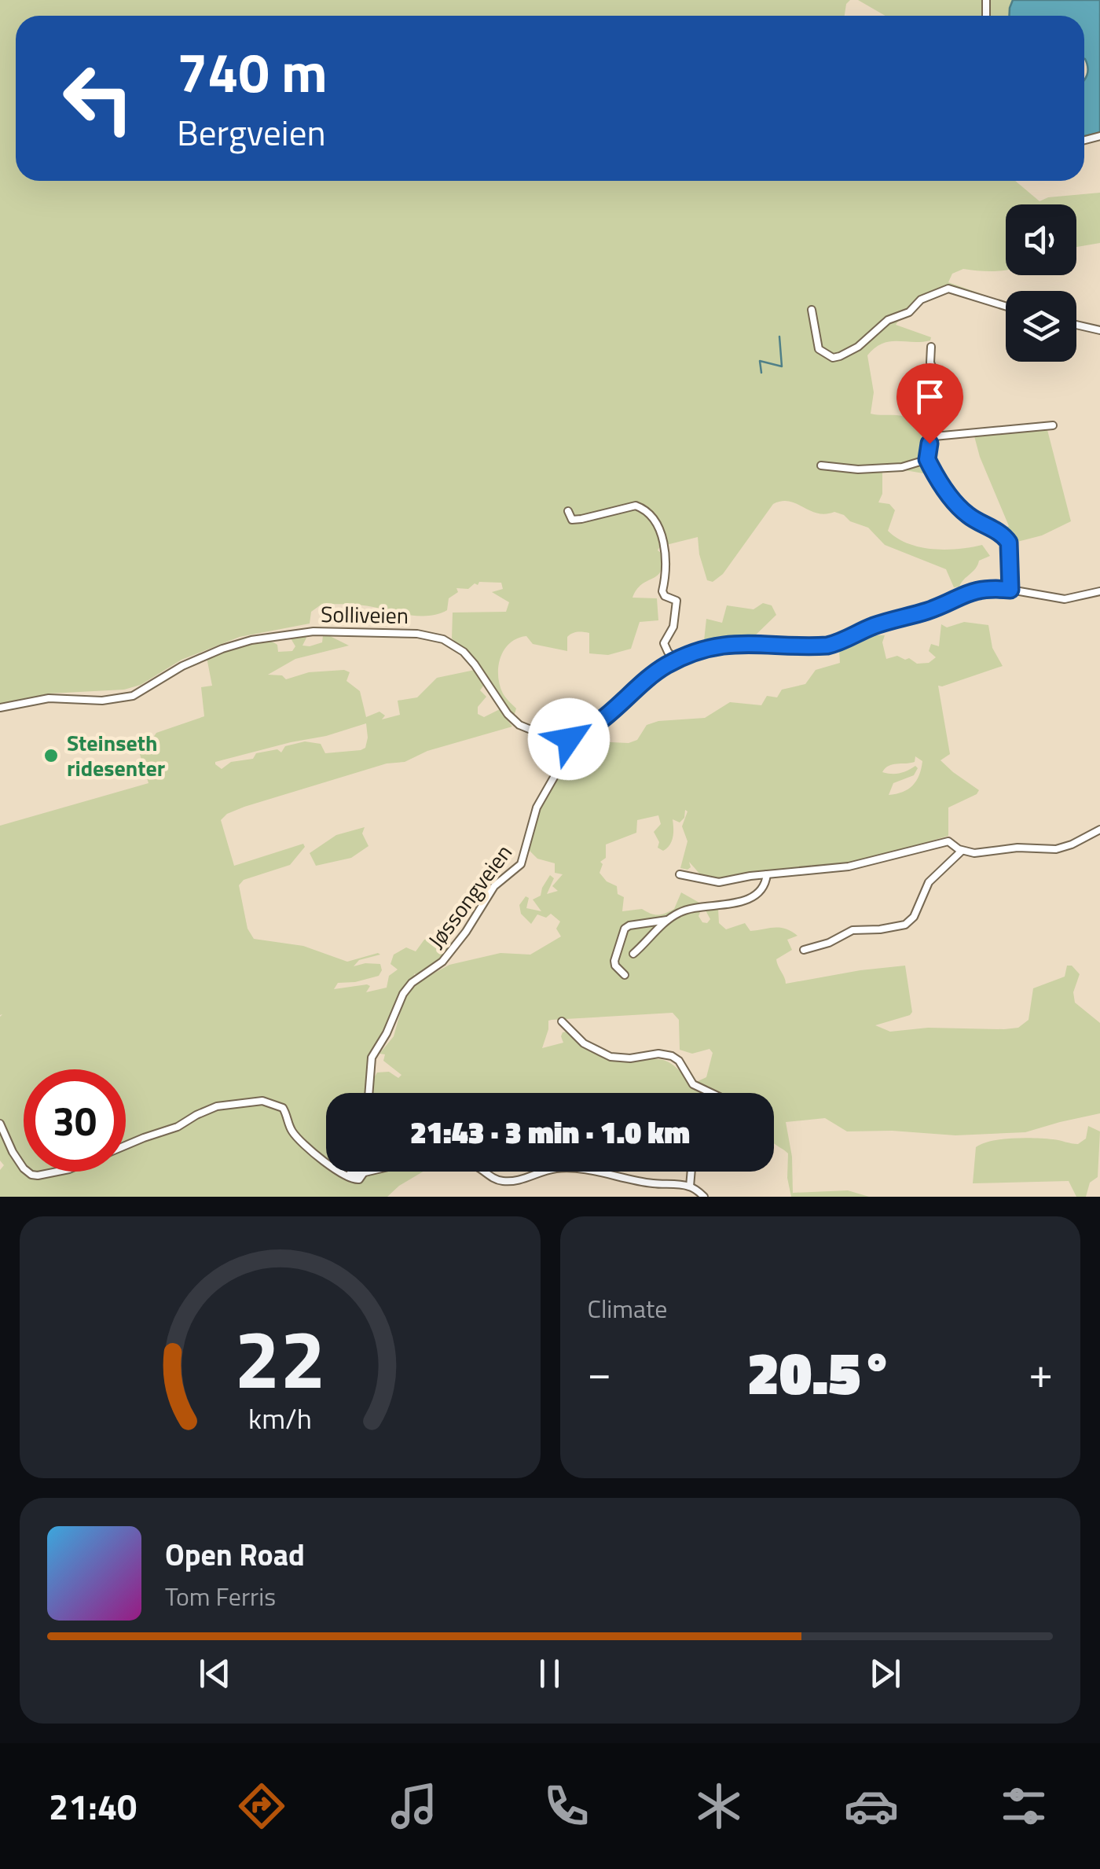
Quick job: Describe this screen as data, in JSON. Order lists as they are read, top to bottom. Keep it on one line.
{"streets":{"street":["Solliveien","Jøssongveien"]},"crossings":[["Solliveien","Jøssongveien"]],"places":["Steinseth ridesenter"],"page":{"turn":["740 m","Bergveien"],"limit":"30","trip":"21:43 · 3 min · 1.0 km","tile":"Climate","heat":["−","20.5°","+"],"song":["Open Road","Tom Ferris"],"tabs":"21:40","gauge":["22","km/h"]}}
